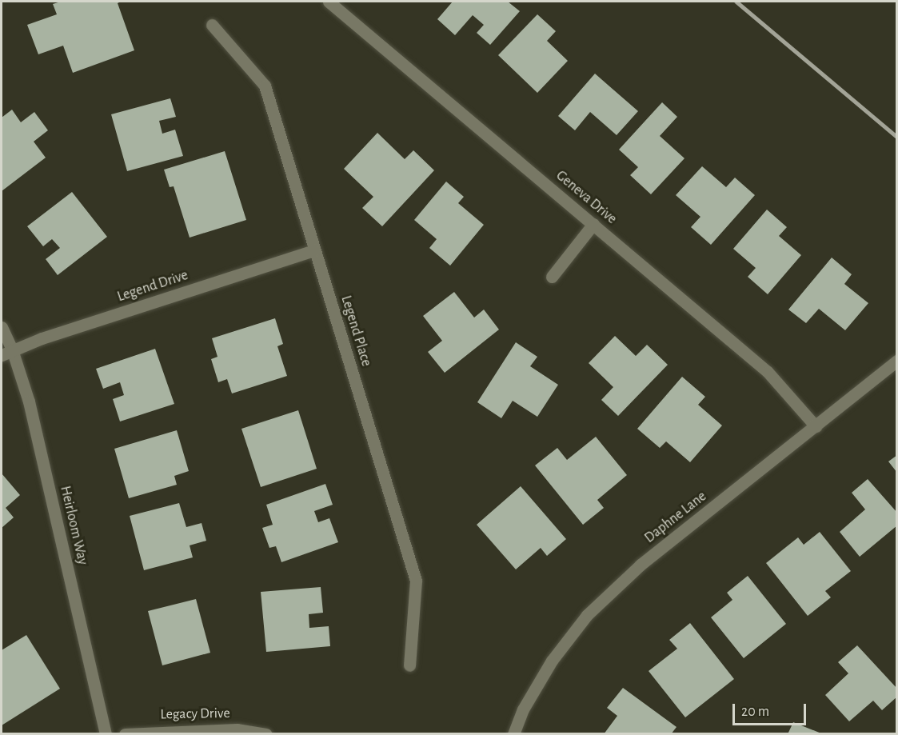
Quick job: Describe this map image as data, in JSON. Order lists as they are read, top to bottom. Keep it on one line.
{"streets":{"street":["Geneva Drive","Legend Drive","Legend Place","Daphne Lane","Heirloom Way","Legacy Drive"]},"crossings":[["Geneva Drive","Daphne Lane"],["Legend Drive","Legend Place"],["Legend Drive","Heirloom Way"]],"scale_bar":"20 m"}
